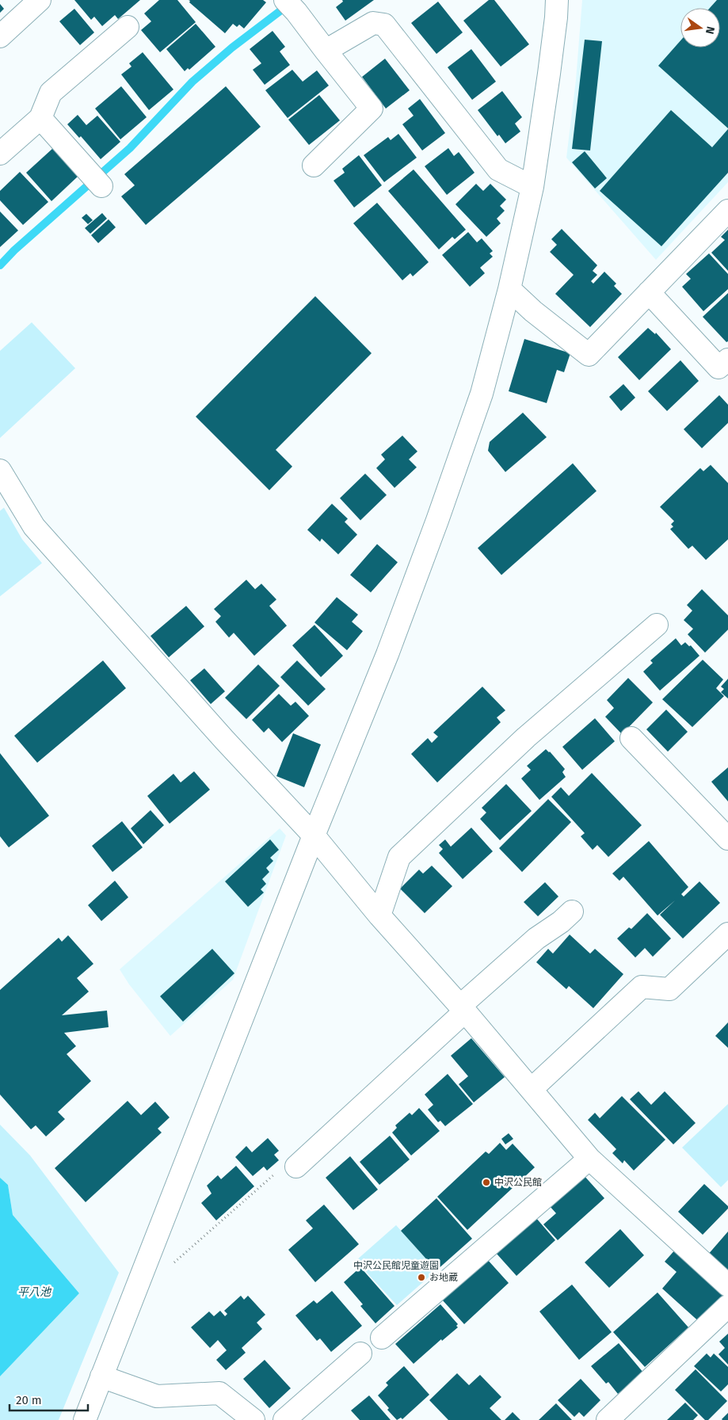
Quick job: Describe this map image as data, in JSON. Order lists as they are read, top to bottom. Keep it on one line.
{"water":["平八池"],"parks":["中沢公民館児童遊園"],"places":["中沢公民館","お地蔵"],"scale_bar":"20 m","north":"right"}
